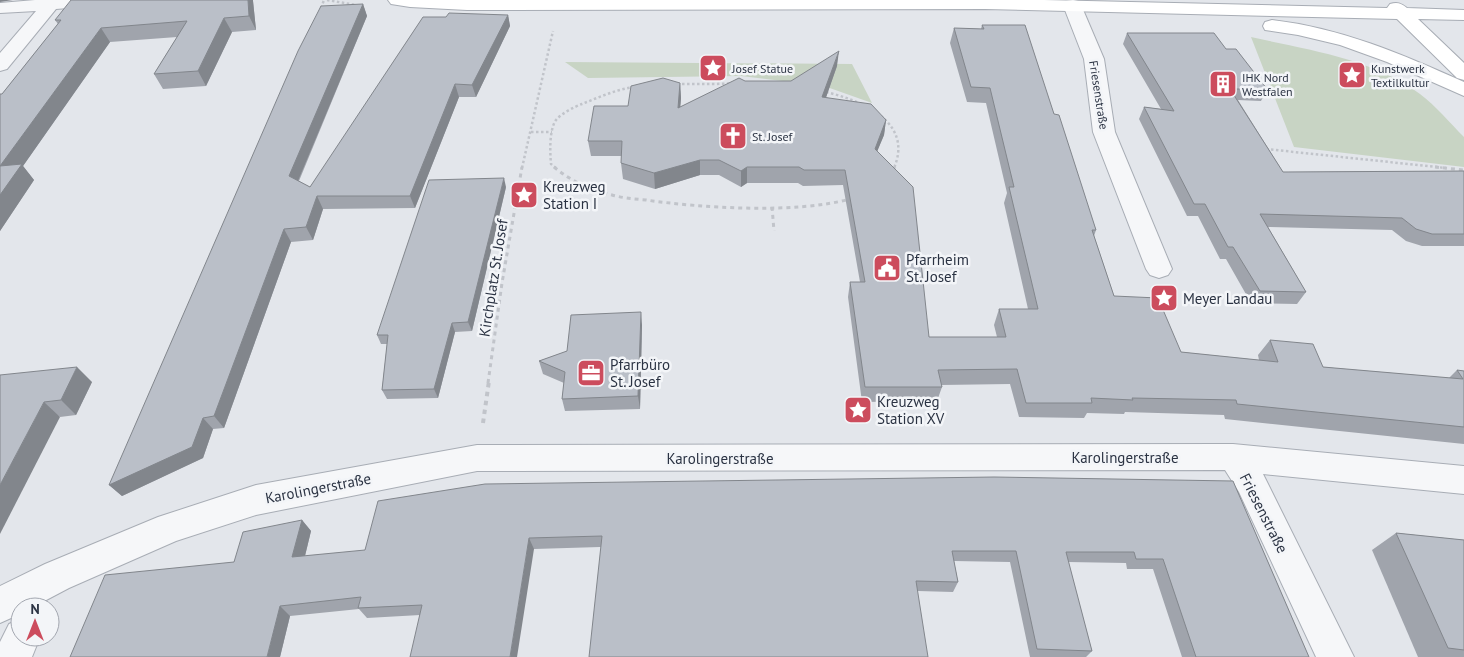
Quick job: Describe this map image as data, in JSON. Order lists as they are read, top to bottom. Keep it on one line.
{"streets":{"street":["Friesenstraße","Karolingerstraße"],"path":["Kirchplatz St. Josef"]},"crossings":[["Friesenstraße","Karolingerstraße"],["Kirchplatz St. Josef","Karolingerstraße"]],"places":{"place":["Josef Statue","Kunstwerk Textilkultur","Kreuzweg Station I","Meyer Landau","Kreuzweg Station XV"],"building":["IHK Nord Westfalen"],"church":["St. Josef"],"public building":["Pfarrheim St. Josef"],"office":["Pfarrbüro St. Josef"]},"north":"top"}
